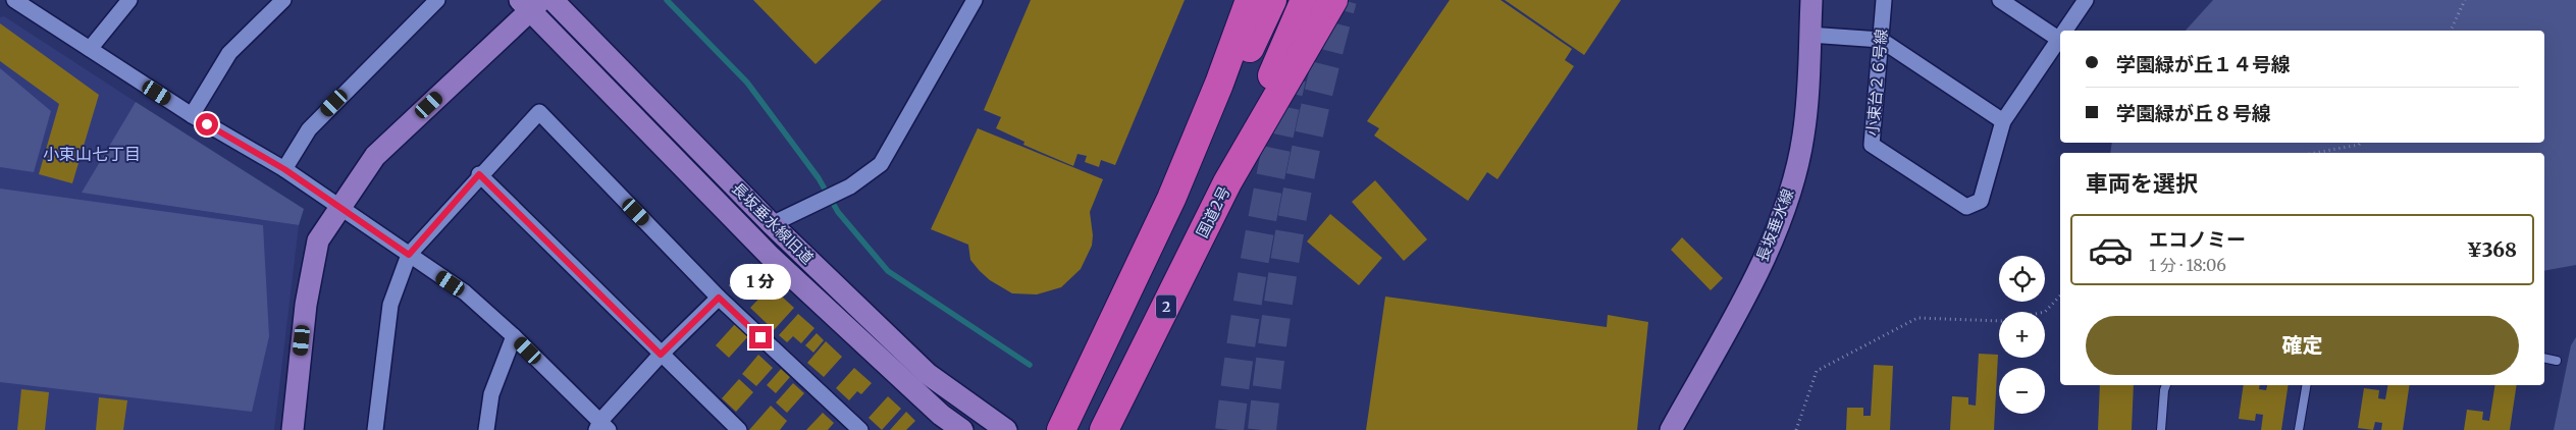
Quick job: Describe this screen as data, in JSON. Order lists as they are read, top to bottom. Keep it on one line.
{"streets":{"highway":["国道2号","2"],"street":["小束台２６号線","長坂垂水線旧道","長坂垂水線"]},"districts":["小束山七丁目"],"page":{"banner":["学園緑が丘１４号線","学園緑が丘８号線"],"heading":"車両を選択","list":[{"name":"エコノミー","note":"1 分 · 18:06","value":"¥368"}],"map_buttons":["+","−"],"bubble":"1 分","buttons":"確定"}}
